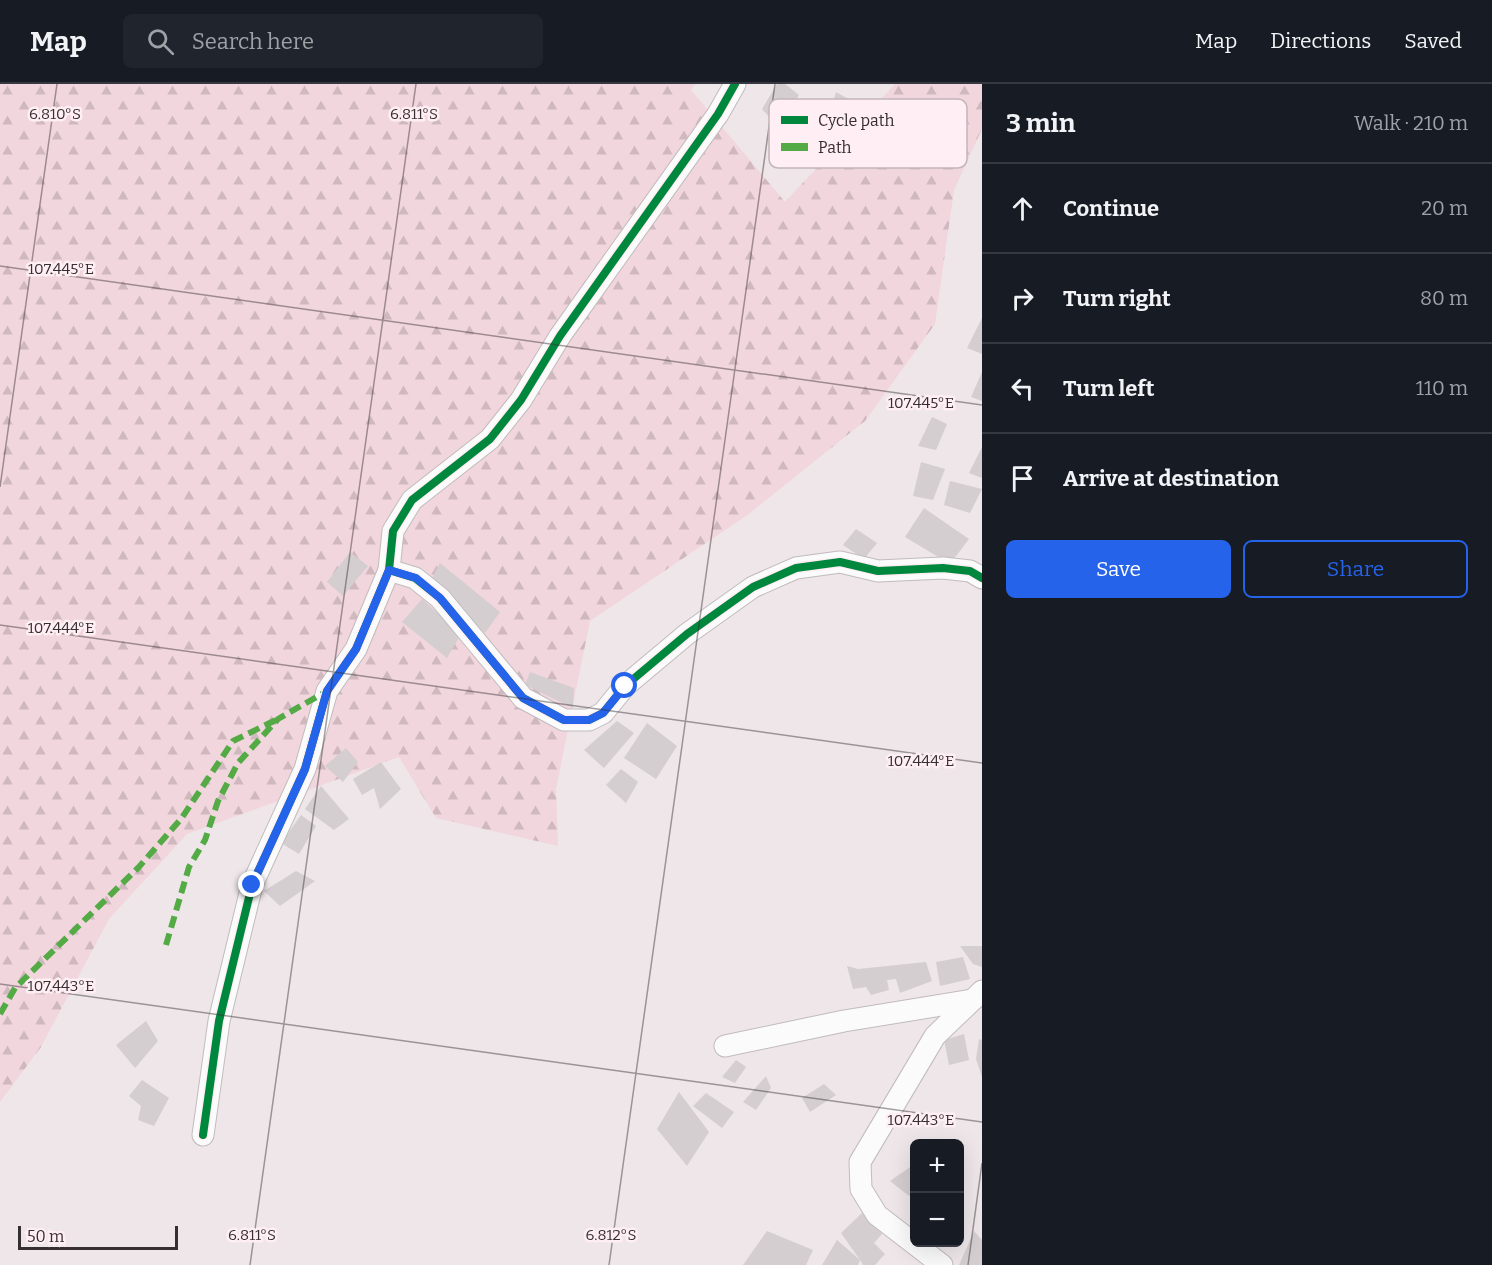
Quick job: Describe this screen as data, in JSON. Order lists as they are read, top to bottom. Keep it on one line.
{"legend":["Cycle path","Path"],"scale_bar":"50 m","page":{"header":"Map","search":"Search here","nav":["Map","Directions","Saved"],"heading":["3 min","Walk · 210 m"],"list":[["Continue","20 m"],["Turn right","80 m"],["Turn left","110 m"],"Arrive at destination"],"buttons":["Save","Share"],"map_buttons":["+","−"],"scale":"50 m"},"coordinates":["6.810°S","6.811°S","107.445°E","107.444°E","107.443°E","6.812°S"]}
